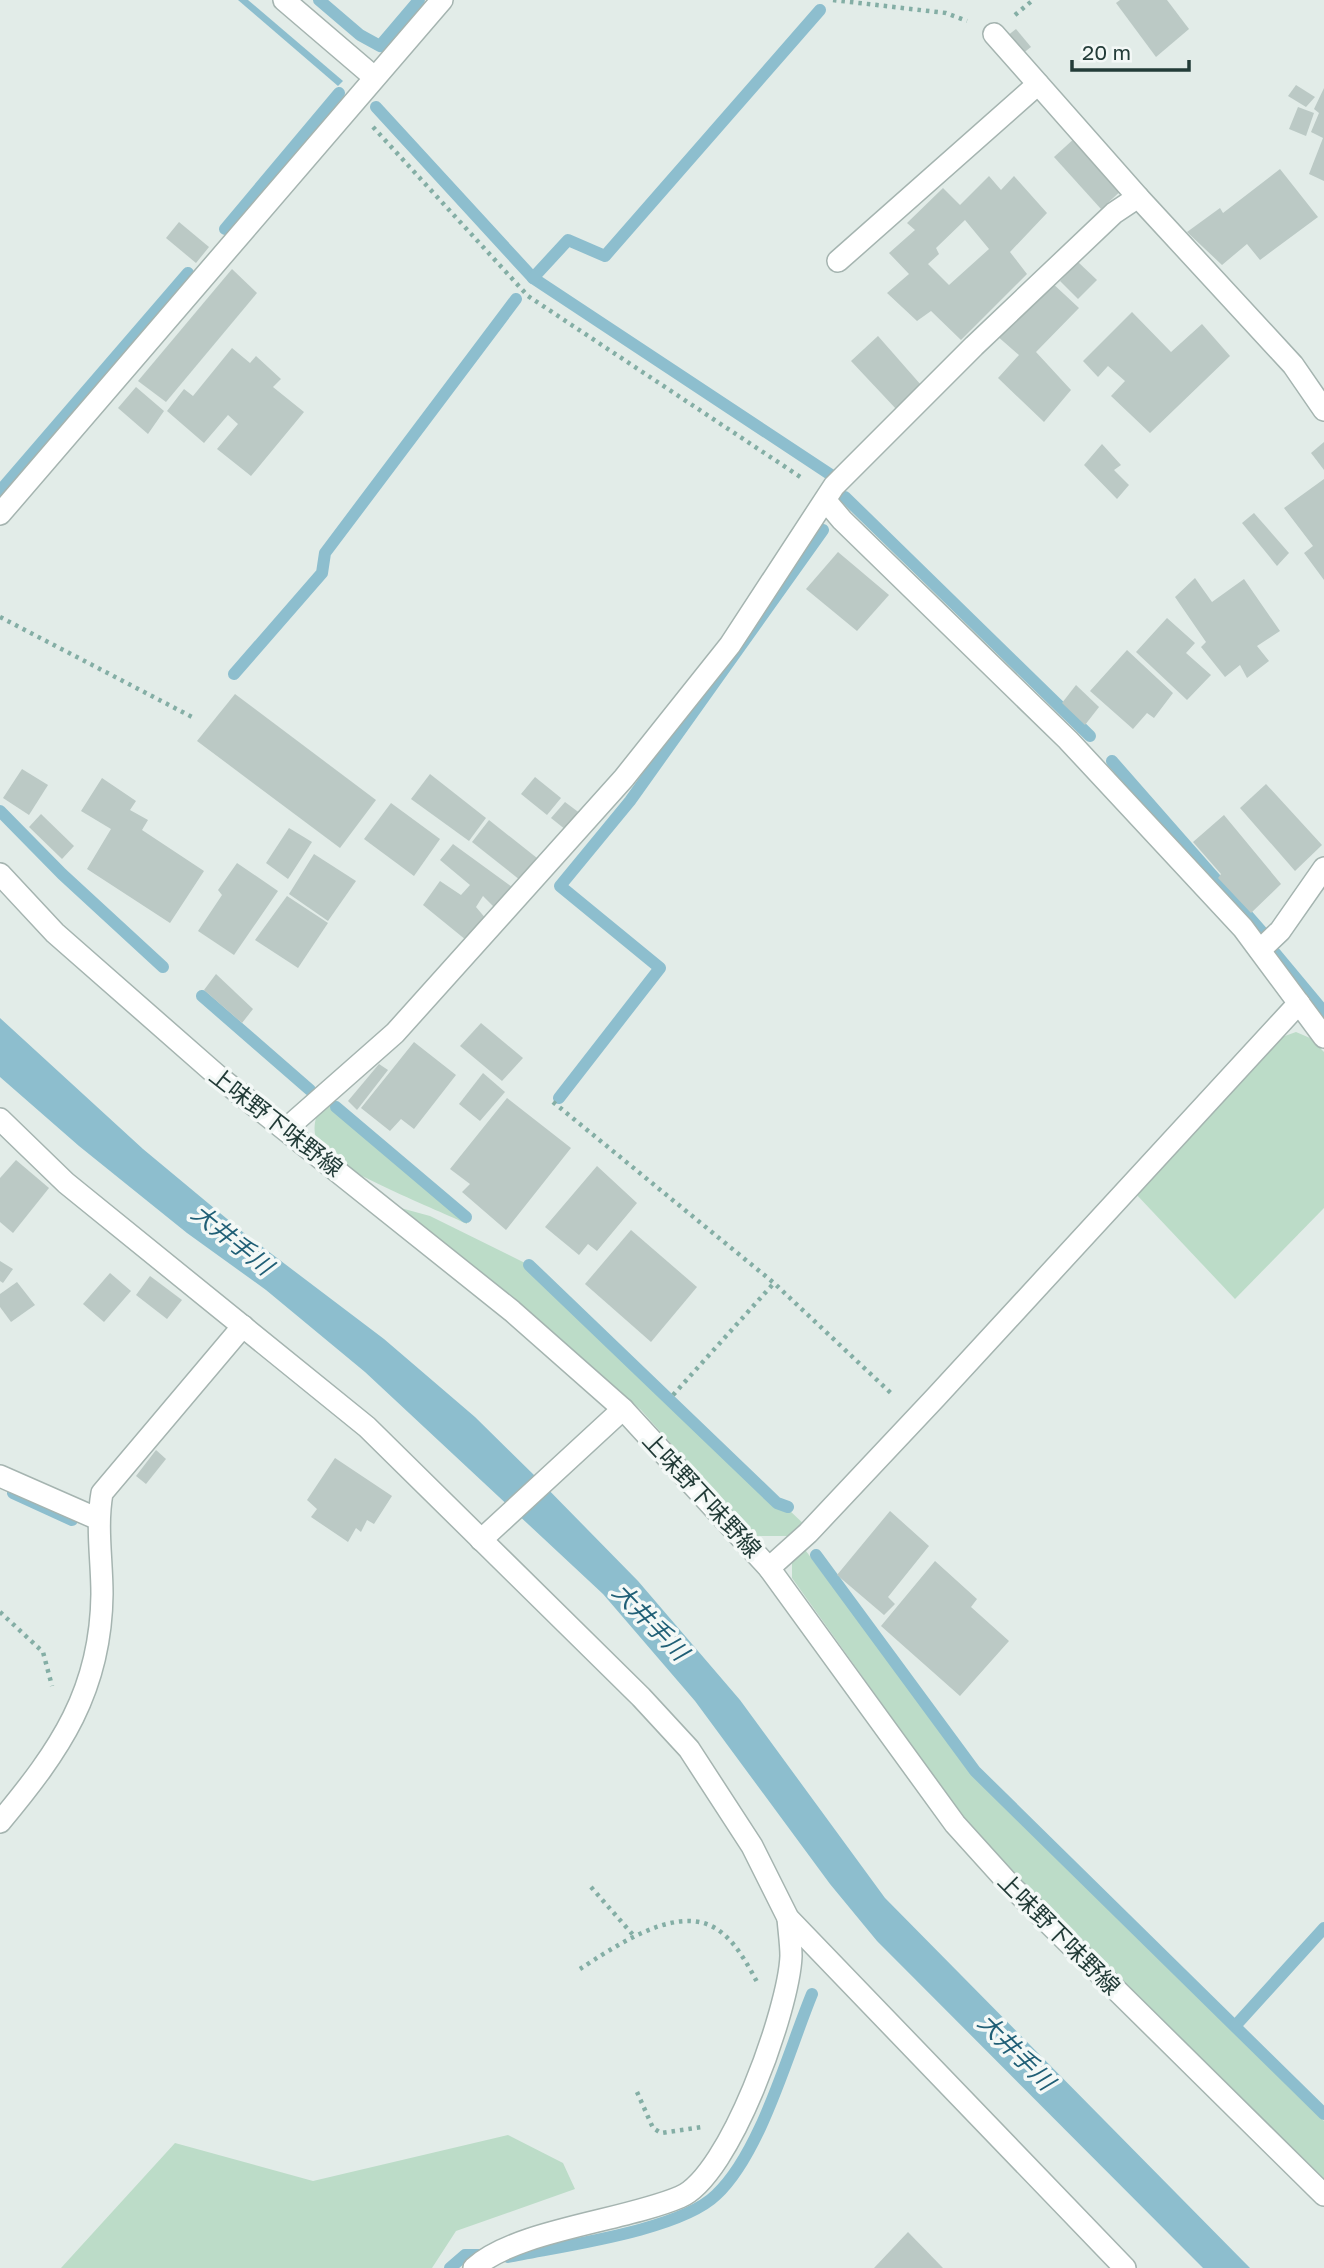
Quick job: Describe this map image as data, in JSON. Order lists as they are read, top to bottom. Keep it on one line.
{"streets":{"street":["上味野下味野線"]},"water":["大井手川"],"scale_bar":"20 m"}
